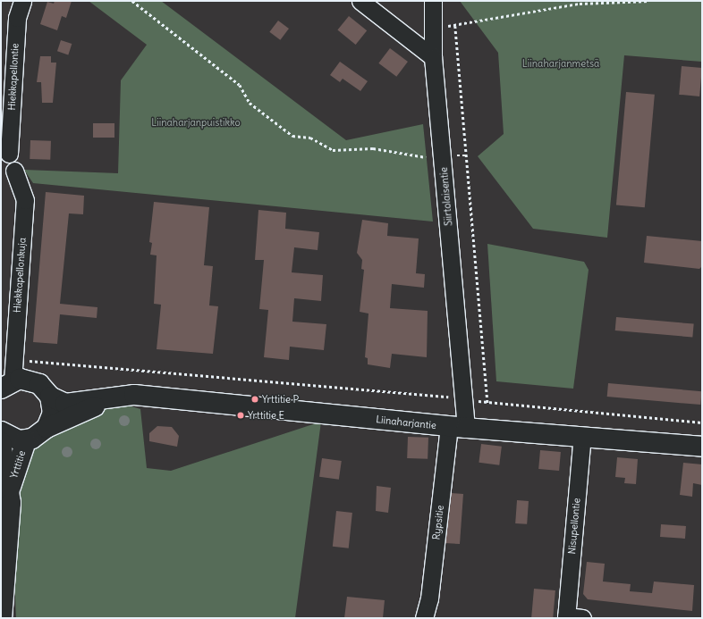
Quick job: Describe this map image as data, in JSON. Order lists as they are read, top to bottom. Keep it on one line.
{"streets":{"main road":["Liinaharjantie","Yrttitie"],"street":["Hiekkapellontie","Siirtolaisentie","Hiekkapellonkuja","Rypsitie","Nisupellontie"]},"crossings":[["Siirtolaisentie","Liinaharjantie"],["Siirtolaisentie","Rypsitie"],["Hiekkapellonkuja","Liinaharjantie"],["Liinaharjantie","Yrttitie"],["Liinaharjantie","Rypsitie"],["Liinaharjantie","Nisupellontie"]],"parks":["Liinaharjanmetsä","Liinaharjanpuistikko"],"places":["Yrttitie P","Yrttitie E"]}
